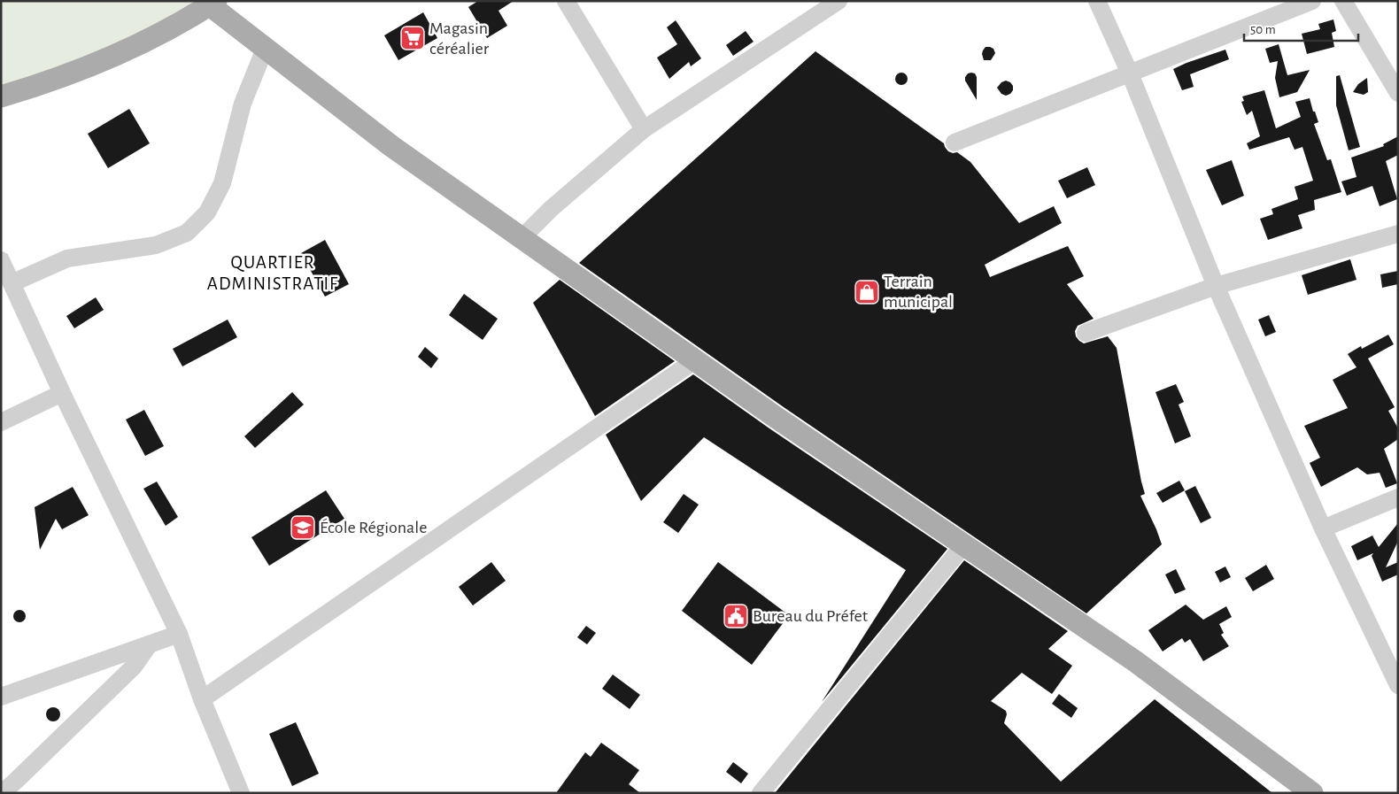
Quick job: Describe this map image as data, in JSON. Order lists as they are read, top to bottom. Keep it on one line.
{"districts":["QUARTIER ADMINISTRATIF"],"places":{"supermarket":["Magasin céréalier"],"shop":["Terrain municipal"],"school or university":["École Régionale"],"public building":["Bureau du Préfet"]},"scale_bar":"50 m"}
